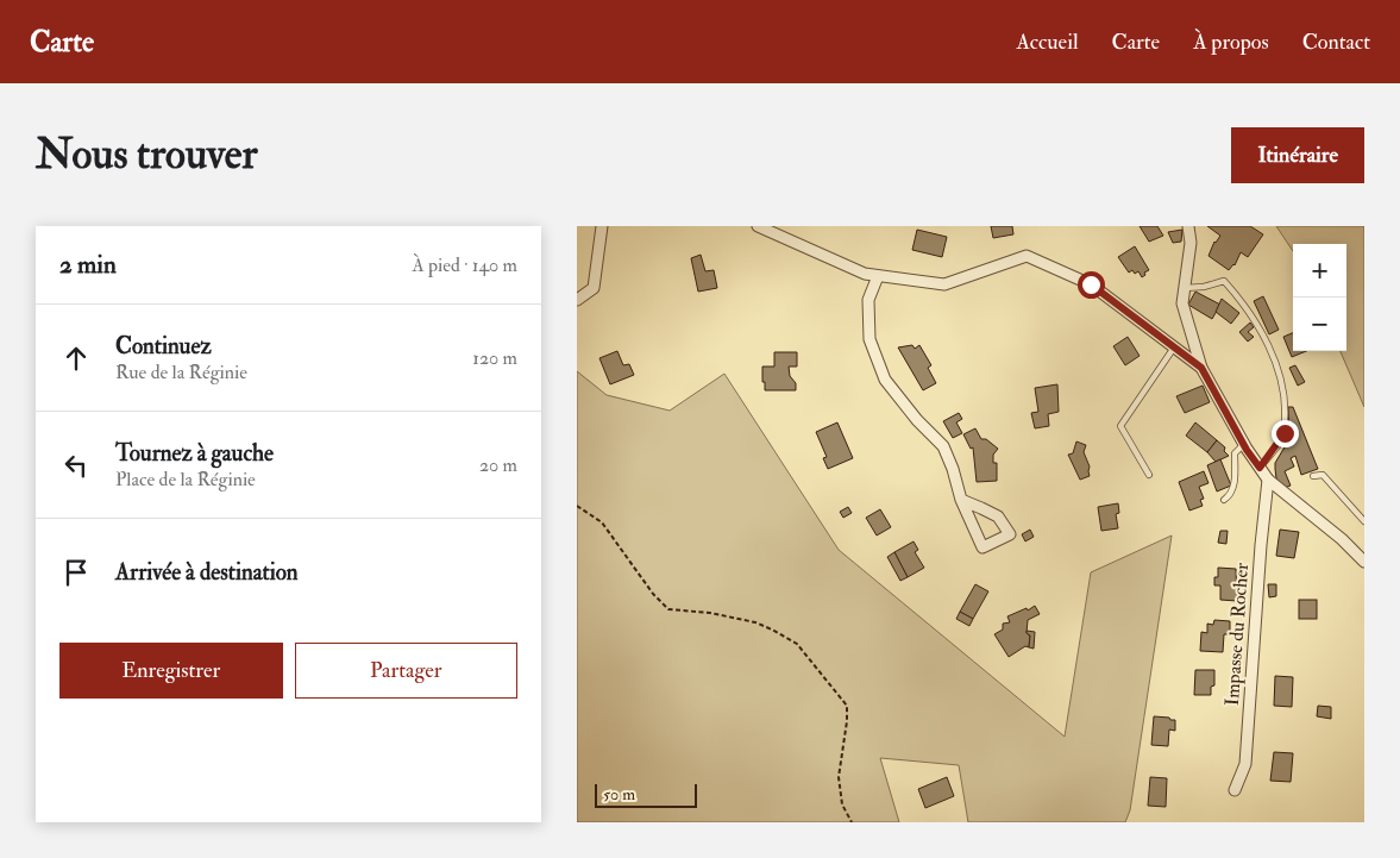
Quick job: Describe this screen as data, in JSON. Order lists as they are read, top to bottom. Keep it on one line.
{"streets":{"street":["Impasse du Rocher"]},"scale_bar":"50 m","page":{"header":"Carte","nav":["Accueil","Carte","À propos","Contact"],"buttons":["Itinéraire",["Enregistrer","Partager"]],"title":"Nous trouver","heading":["2 min","À pied · 140 m"],"map_buttons":["+","−"],"list":[["Continuez","Rue de la Réginie","120 m"],["Tournez à gauche","Place de la Réginie","20 m"],"Arrivée à destination"],"scale":"50 m"}}
